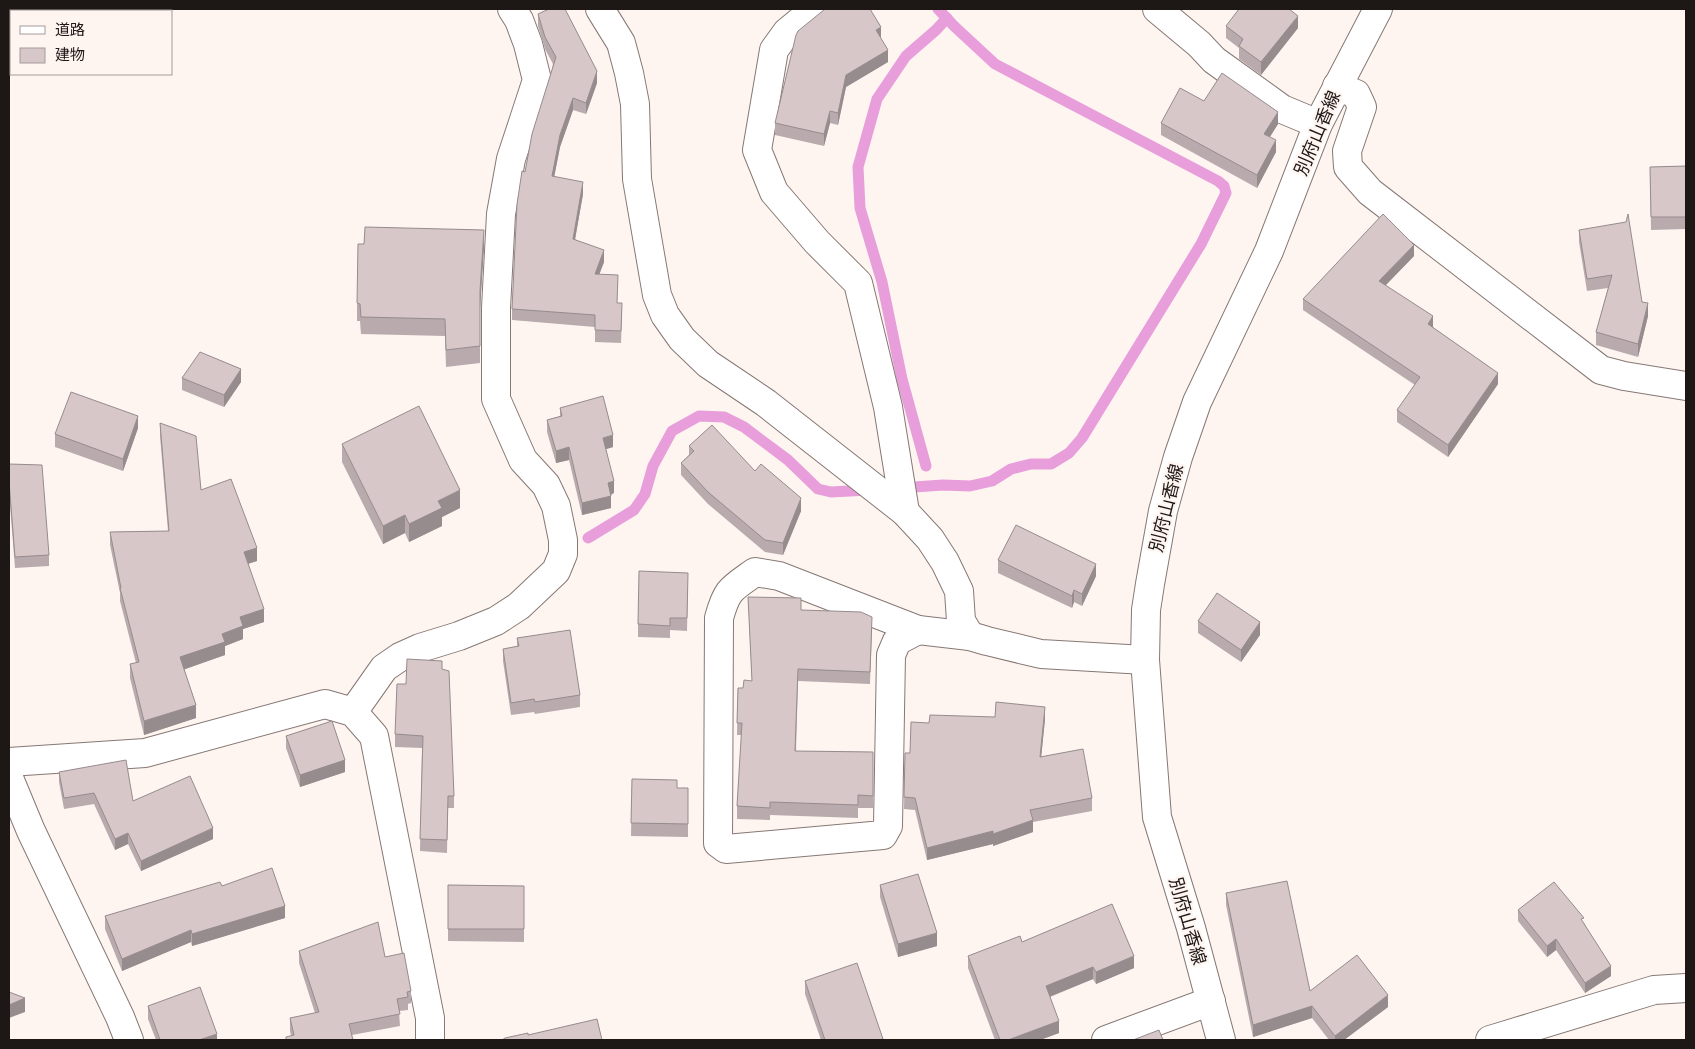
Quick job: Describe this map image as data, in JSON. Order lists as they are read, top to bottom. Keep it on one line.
{"streets":{"street":["別府山香線"]},"legend":["道路","建物"]}
